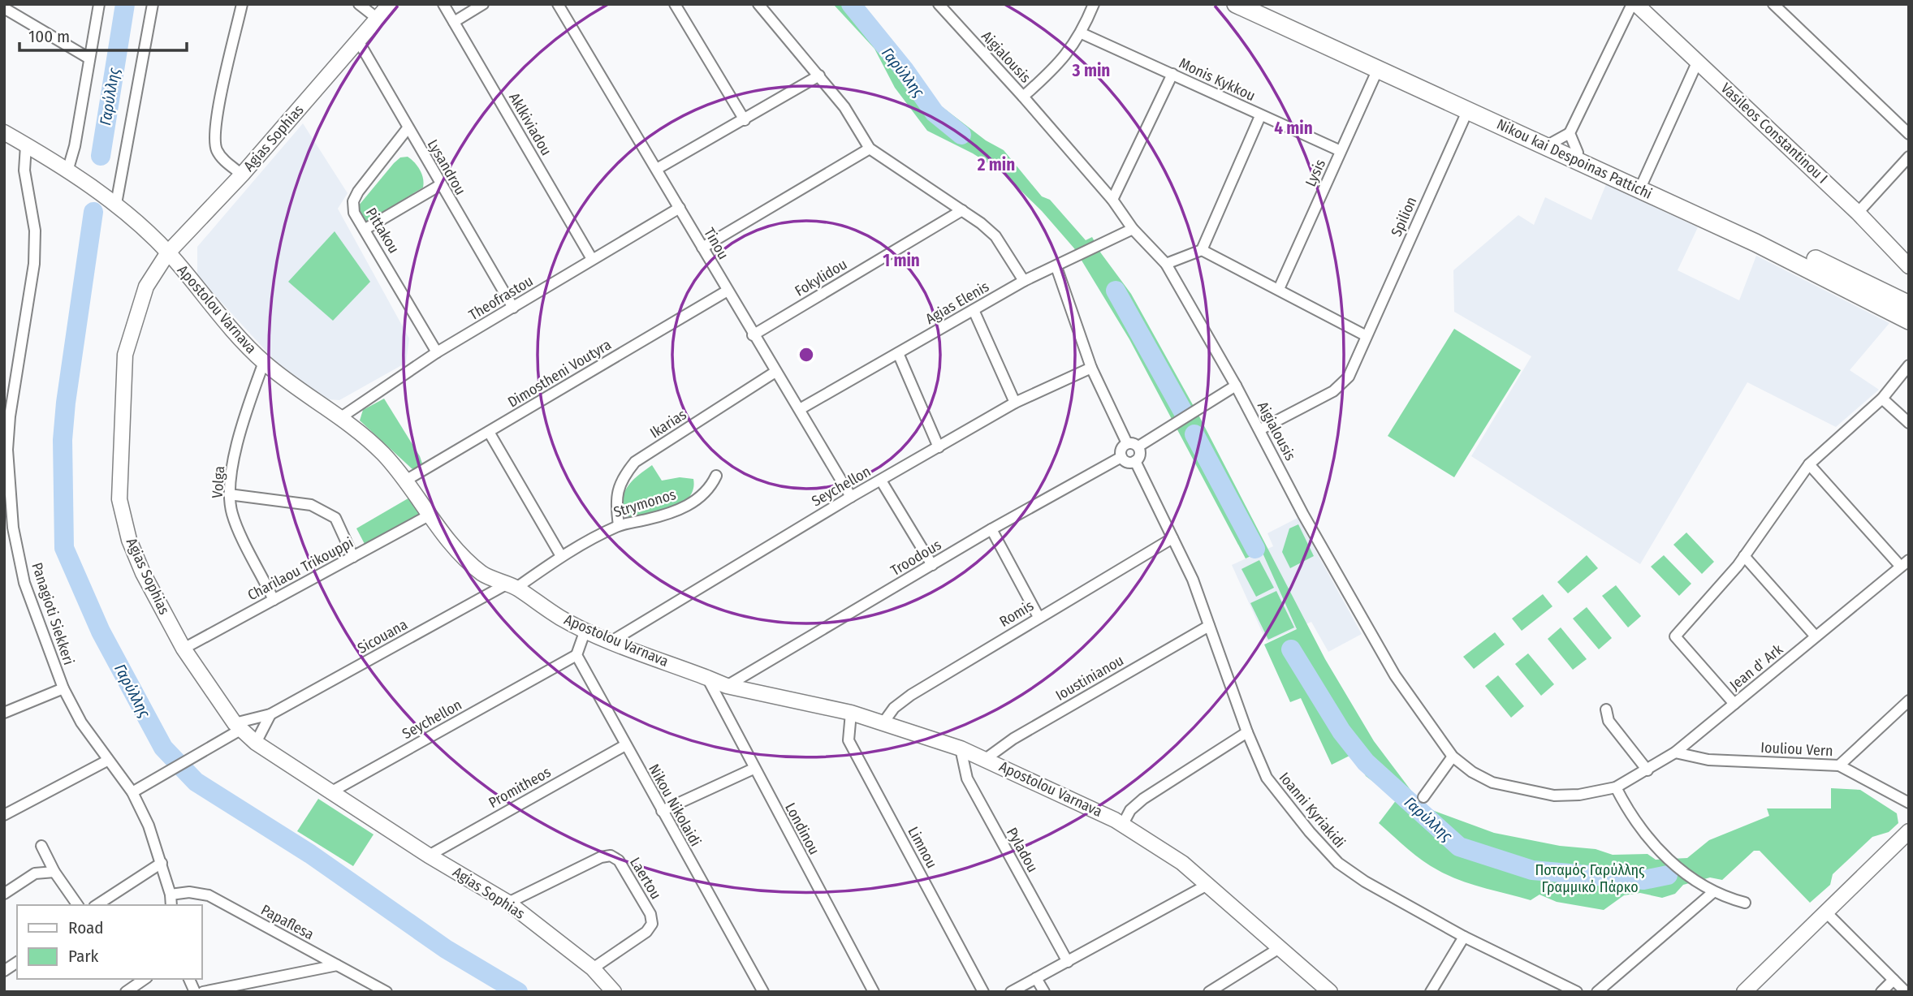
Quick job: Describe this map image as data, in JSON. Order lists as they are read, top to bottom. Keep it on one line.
{"streets":{"main road":["Vasileos Constantinou I","Agias Sophias","Nikou kai Despoinas Pattichi","Apostolou Varnava"],"street":["Aigialousis","Monis Kykkou","Aklkiviadou","Lysandrou","Lysis","Spilion","Pittakou","Tinou","Fokylidou","Theofrastou","Agias Elenis","Dimostheni Voutyra","Ikarias","Volga","Seychellon","Strymonos","Troodous","Charilaou Trikouppi","Panagioti Siekkeri","Romis","Sicouana","Jean d' Ark","Ioustinianou","Iouliou Vern","Promitheos","Nikou Nikolaidi","Ioanni Kyriakidi","Londinou","Limnou","Pyladou","Laertou","Papaflesa"]},"crossings":[["Aigialousis","Spilion"],["Aigialousis","Agias Elenis"],["Aigialousis","Jean d' Ark"],["Monis Kykkou","Lysis"],["Aklkiviadou","Theofrastou"],["Agias Sophias","Lysandrou"],["Agias Sophias","Apostolou Varnava"],["Agias Sophias","Seychellon"],["Agias Sophias","Charilaou Trikouppi"],["Agias Sophias","Sicouana"],["Agias Sophias","Promitheos"],["Agias Sophias","Laertou"],["Nikou kai Despoinas Pattichi","Lysis"],["Nikou kai Despoinas Pattichi","Spilion"],["Lysandrou","Pittakou"],["Lysandrou","Theofrastou"],["Pittakou","Theofrastou"],["Tinou","Fokylidou"],["Tinou","Theofrastou"],["Tinou","Agias Elenis"],["Tinou","Dimostheni Voutyra"],["Tinou","Ikarias"],["Tinou","Seychellon"],["Theofrastou","Apostolou Varnava"],["Apostolou Varnava","Dimostheni Voutyra"],["Apostolou Varnava","Volga"],["Apostolou Varnava","Seychellon"],["Apostolou Varnava","Strymonos"],["Apostolou Varnava","Troodous"],["Apostolou Varnava","Charilaou Trikouppi"],["Apostolou Varnava","Panagioti Siekkeri"],["Apostolou Varnava","Romis"],["Apostolou Varnava","Sicouana"],["Apostolou Varnava","Ioustinianou"],["Apostolou Varnava","Londinou"],["Apostolou Varnava","Limnou"],["Apostolou Varnava","Pyladou"],["Ikarias","Strymonos"],["Volga","Charilaou Trikouppi"],["Seychellon","Nikou Nikolaidi"],["Strymonos","Sicouana"],["Troodous","Ioanni Kyriakidi"],["Panagioti Siekkeri","Sicouana"],["Panagioti Siekkeri","Papaflesa"],["Romis","Ioanni Kyriakidi"],["Jean d' Ark","Iouliou Vern"],["Ioustinianou","Ioanni Kyriakidi"],["Promitheos","Nikou Nikolaidi"]],"water":["Γαρύλλης"],"parks":["Ποταμός Γαρύλλης Γραμμικό Πάρκο"],"legend":["Road","Park"],"scale_bar":"100 m","rings":["3 min","4 min","2 min","1 min"]}
